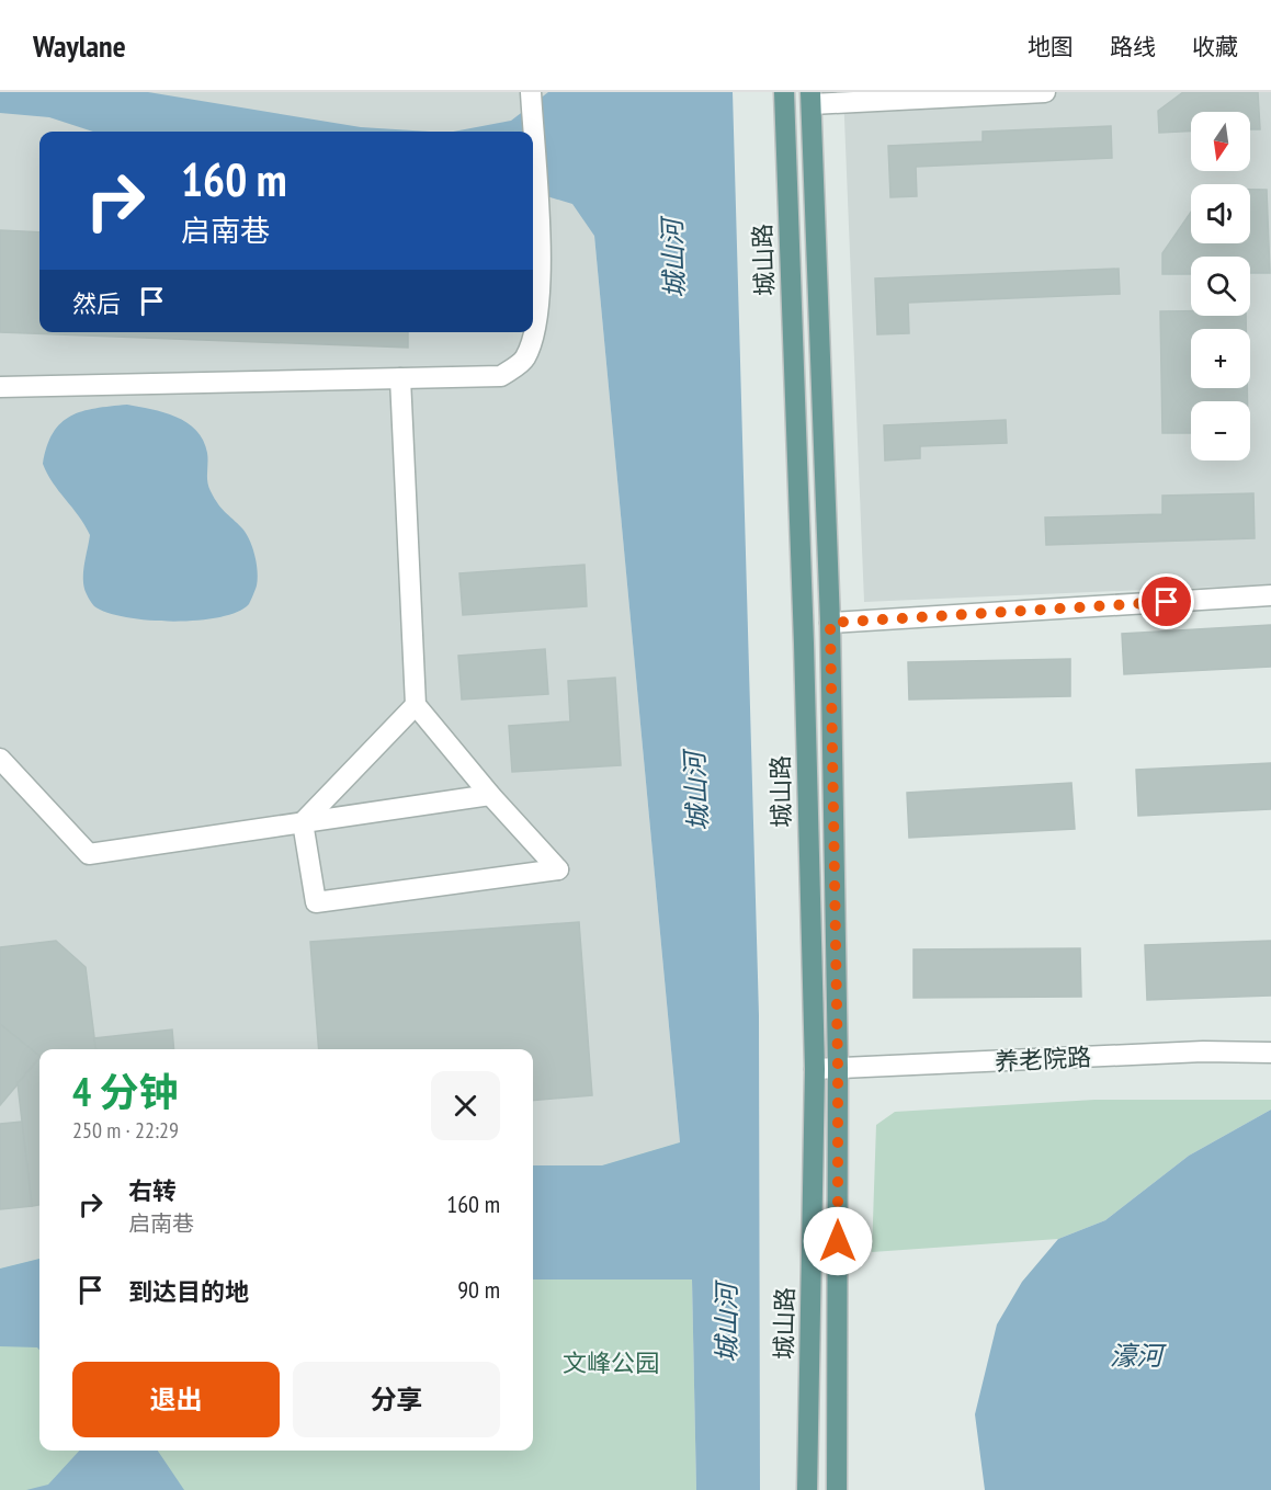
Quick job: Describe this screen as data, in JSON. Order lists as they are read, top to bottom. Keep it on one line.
{"streets":{"main road":["城山路"],"street":["养老院路"]},"crossings":[["城山路","养老院路"]],"water":["城山河","濠河"],"parks":["文峰公园"],"north":"bottom","page":{"header":"Waylane","nav":["地图","路线","收藏"],"map_buttons":["+","−"],"turn":["160 m","启南巷"],"then":"然后","heading":["4 分钟","250 m · 22:29"],"list":[{"name":"右转","note":"启南巷","value":"160 m"},{"name":"到达目的地","value":"90 m"}],"buttons":["退出","分享"]}}
